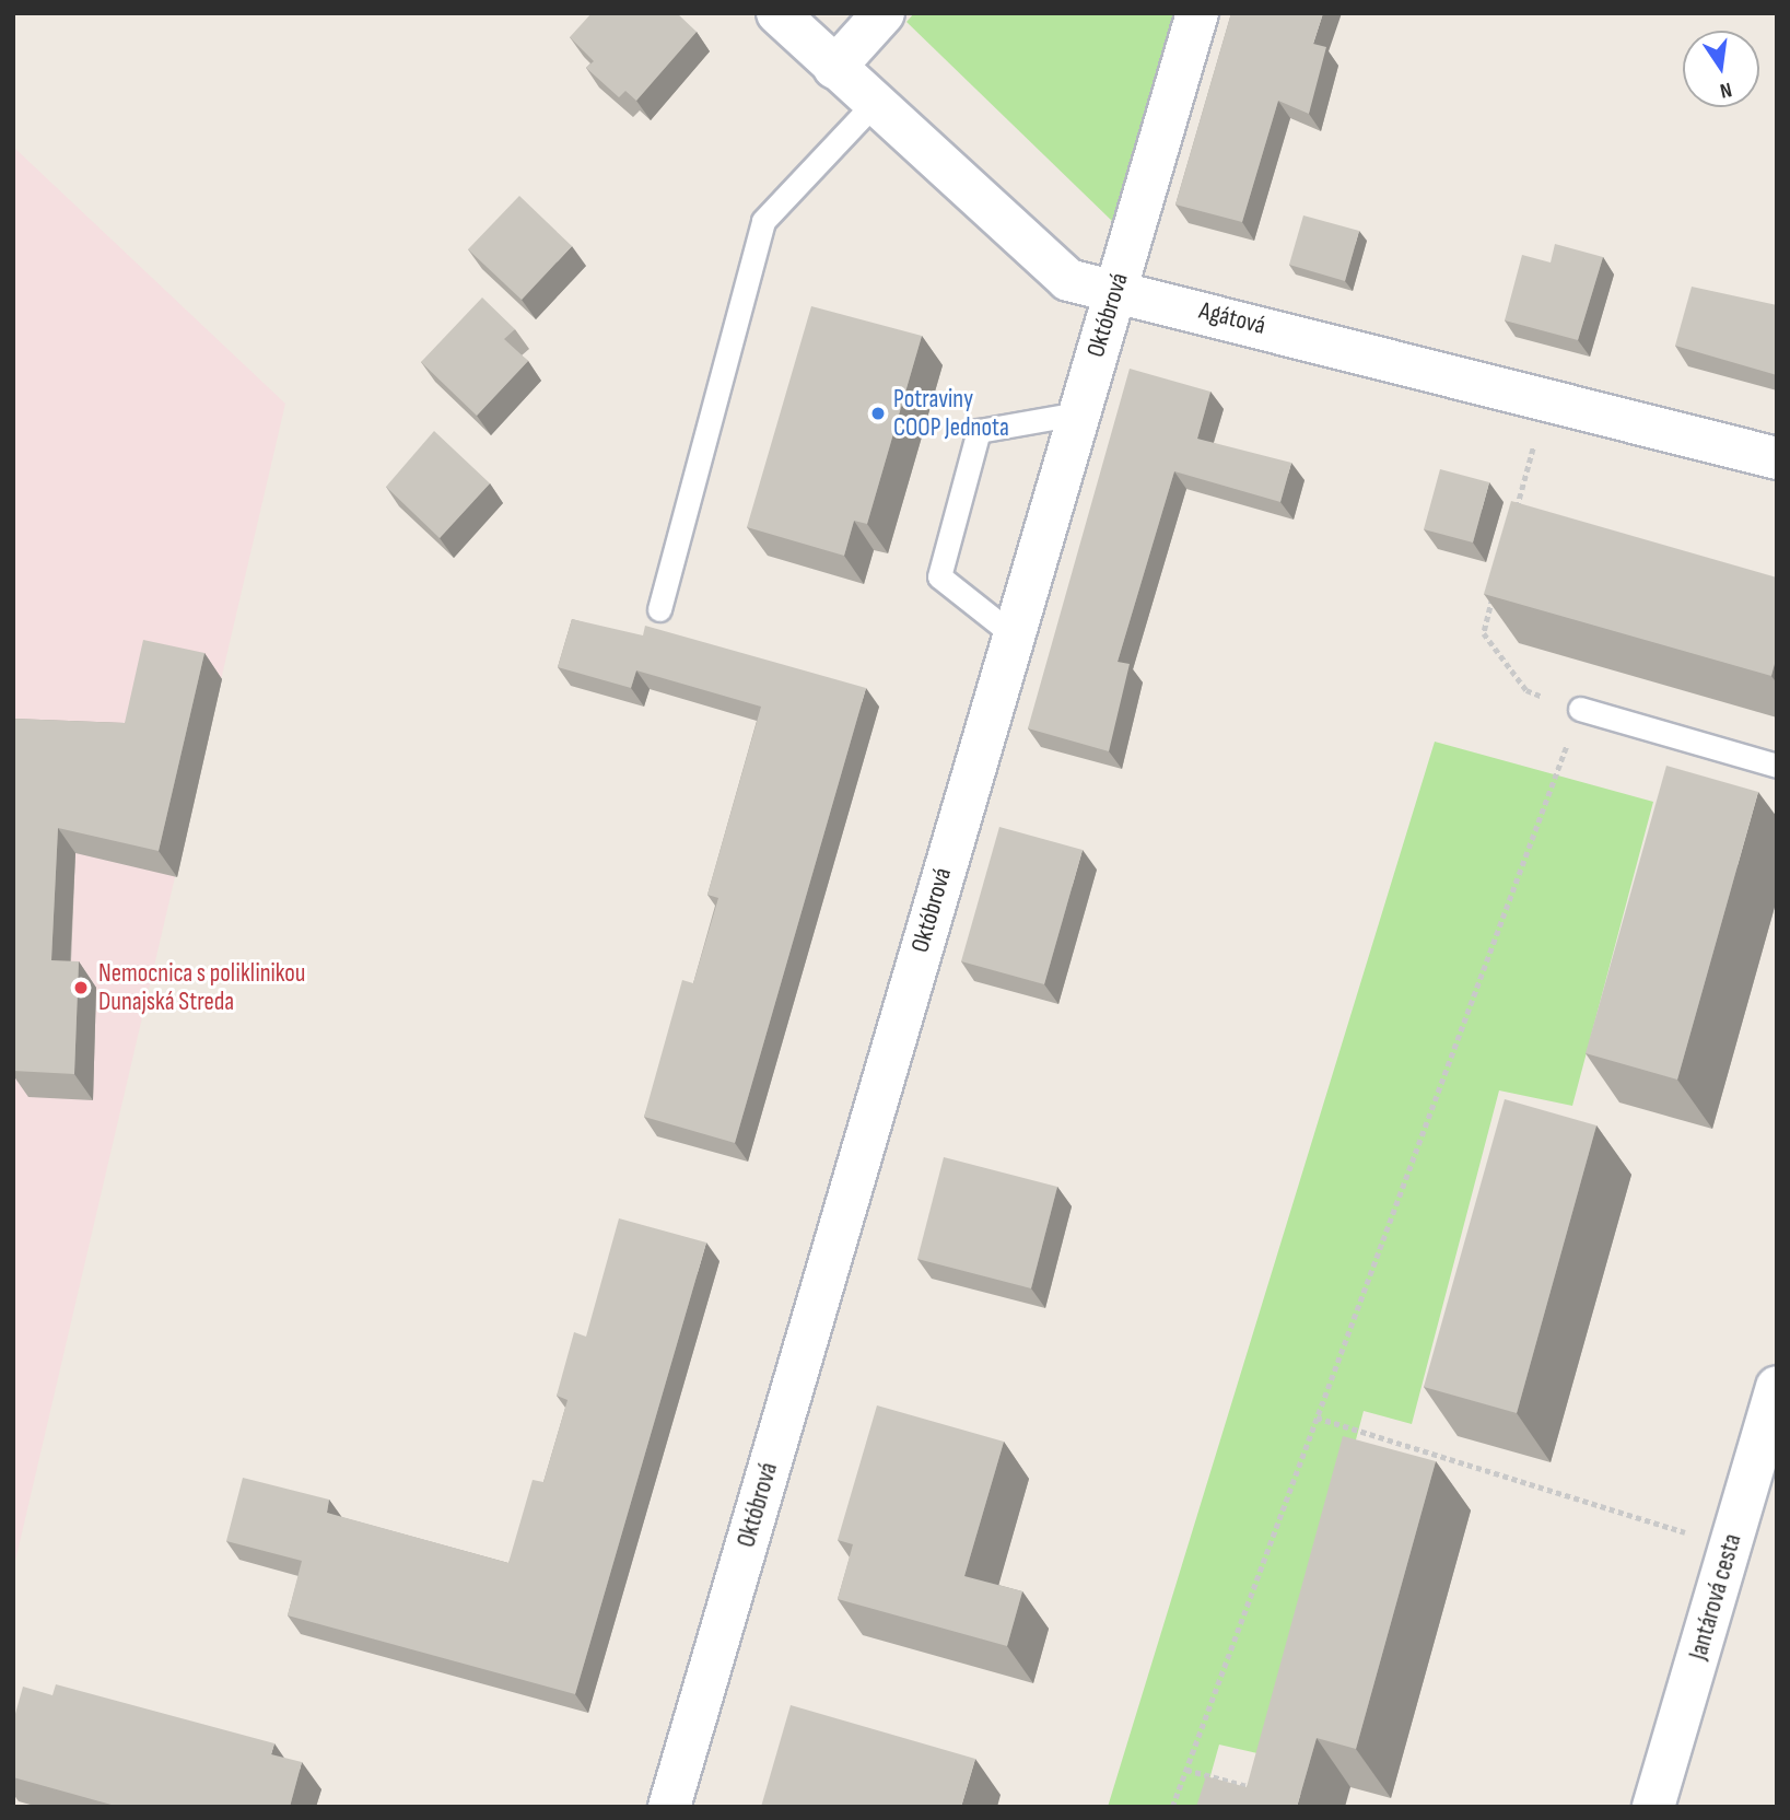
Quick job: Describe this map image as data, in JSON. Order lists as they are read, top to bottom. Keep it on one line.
{"streets":{"street":["Októbrová","Agátová","Jantárová cesta"]},"crossings":[["Októbrová","Agátová"]],"places":["Potraviny COOP Jednota","Nemocnica s poliklinikou Dunajská Streda"],"north":"bottom"}
